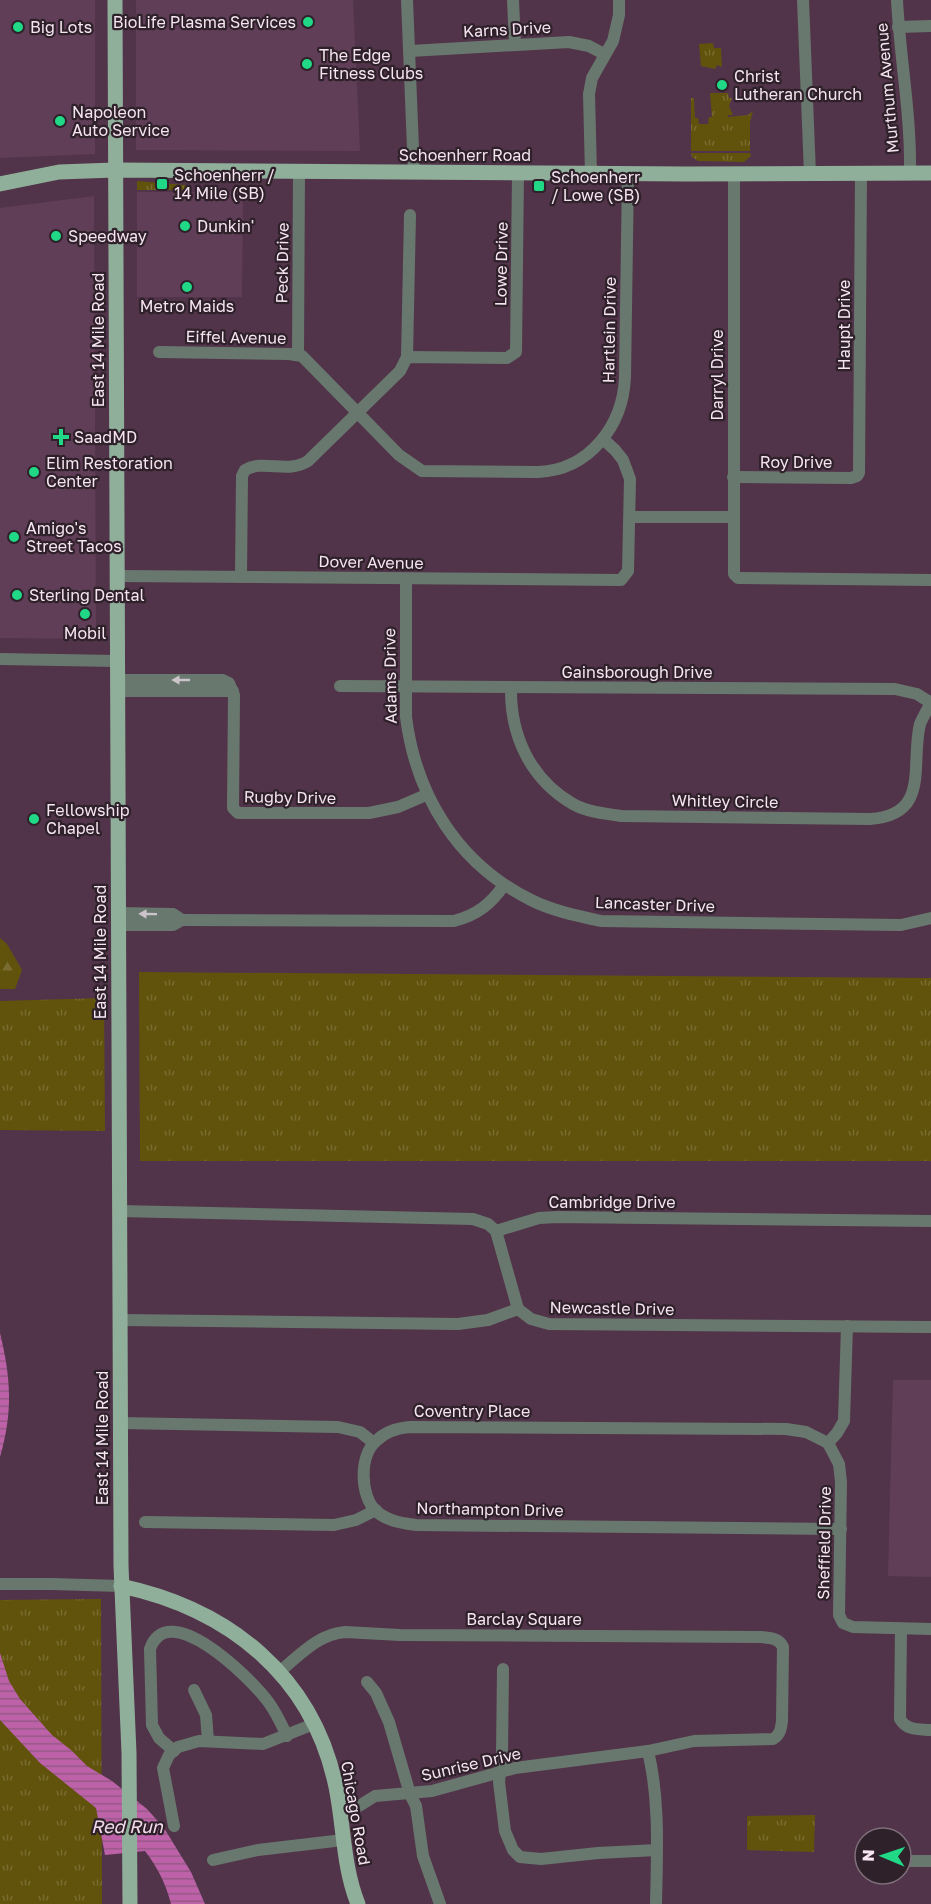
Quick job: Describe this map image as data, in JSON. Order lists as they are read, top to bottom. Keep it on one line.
{"streets":{"main road":["Schoenherr Road","East 14 Mile Road","Chicago Road"],"street":["Karns Drive","Murthum Avenue","Peck Drive","Lowe Drive","Haupt Drive","Hartlein Drive","Eiffel Avenue","Darryl Drive","Roy Drive","Dover Avenue","Gainsborough Drive","Adams Drive","Rugby Drive","Whitley Circle","Lancaster Drive","Cambridge Drive","Newcastle Drive","Coventry Place","Northampton Drive","Sheffield Drive","Barclay Square","Sunrise Drive"]},"crossings":[["Murthum Avenue","Schoenherr Road"],["Schoenherr Road","Peck Drive"],["Schoenherr Road","Lowe Drive"],["Schoenherr Road","Haupt Drive"],["Schoenherr Road","Hartlein Drive"],["Schoenherr Road","East 14 Mile Road"],["Schoenherr Road","Darryl Drive"],["Peck Drive","Eiffel Avenue"],["Haupt Drive","Roy Drive"],["Hartlein Drive","Eiffel Avenue"],["East 14 Mile Road","Dover Avenue"],["East 14 Mile Road","Rugby Drive"],["East 14 Mile Road","Chicago Road"],["Darryl Drive","Roy Drive"],["Dover Avenue","Adams Drive"],["Gainsborough Drive","Adams Drive"],["Gainsborough Drive","Whitley Circle"],["Adams Drive","Rugby Drive"],["Adams Drive","Lancaster Drive"],["Coventry Place","Sheffield Drive"],["Northampton Drive","Sheffield Drive"],["Barclay Square","Sunrise Drive"],["Barclay Square","Chicago Road"],["Sunrise Drive","Chicago Road"]],"water":["Red Run"],"places":{"other":["BioLife Plasma Services","Big Lots","The Edge Fitness Clubs","Christ Lutheran Church","Napoleon Auto Service","Dunkin'","Speedway","Metro Maids","Elim Restoration Center","Amigo's Street Tacos","Sterling Dental","Mobil","Fellowship Chapel"],"transit":["Schoenherr / 14 Mile (SB)","Schoenherr / Lowe (SB)"],"health":["SaadMD"]},"north":"left"}
